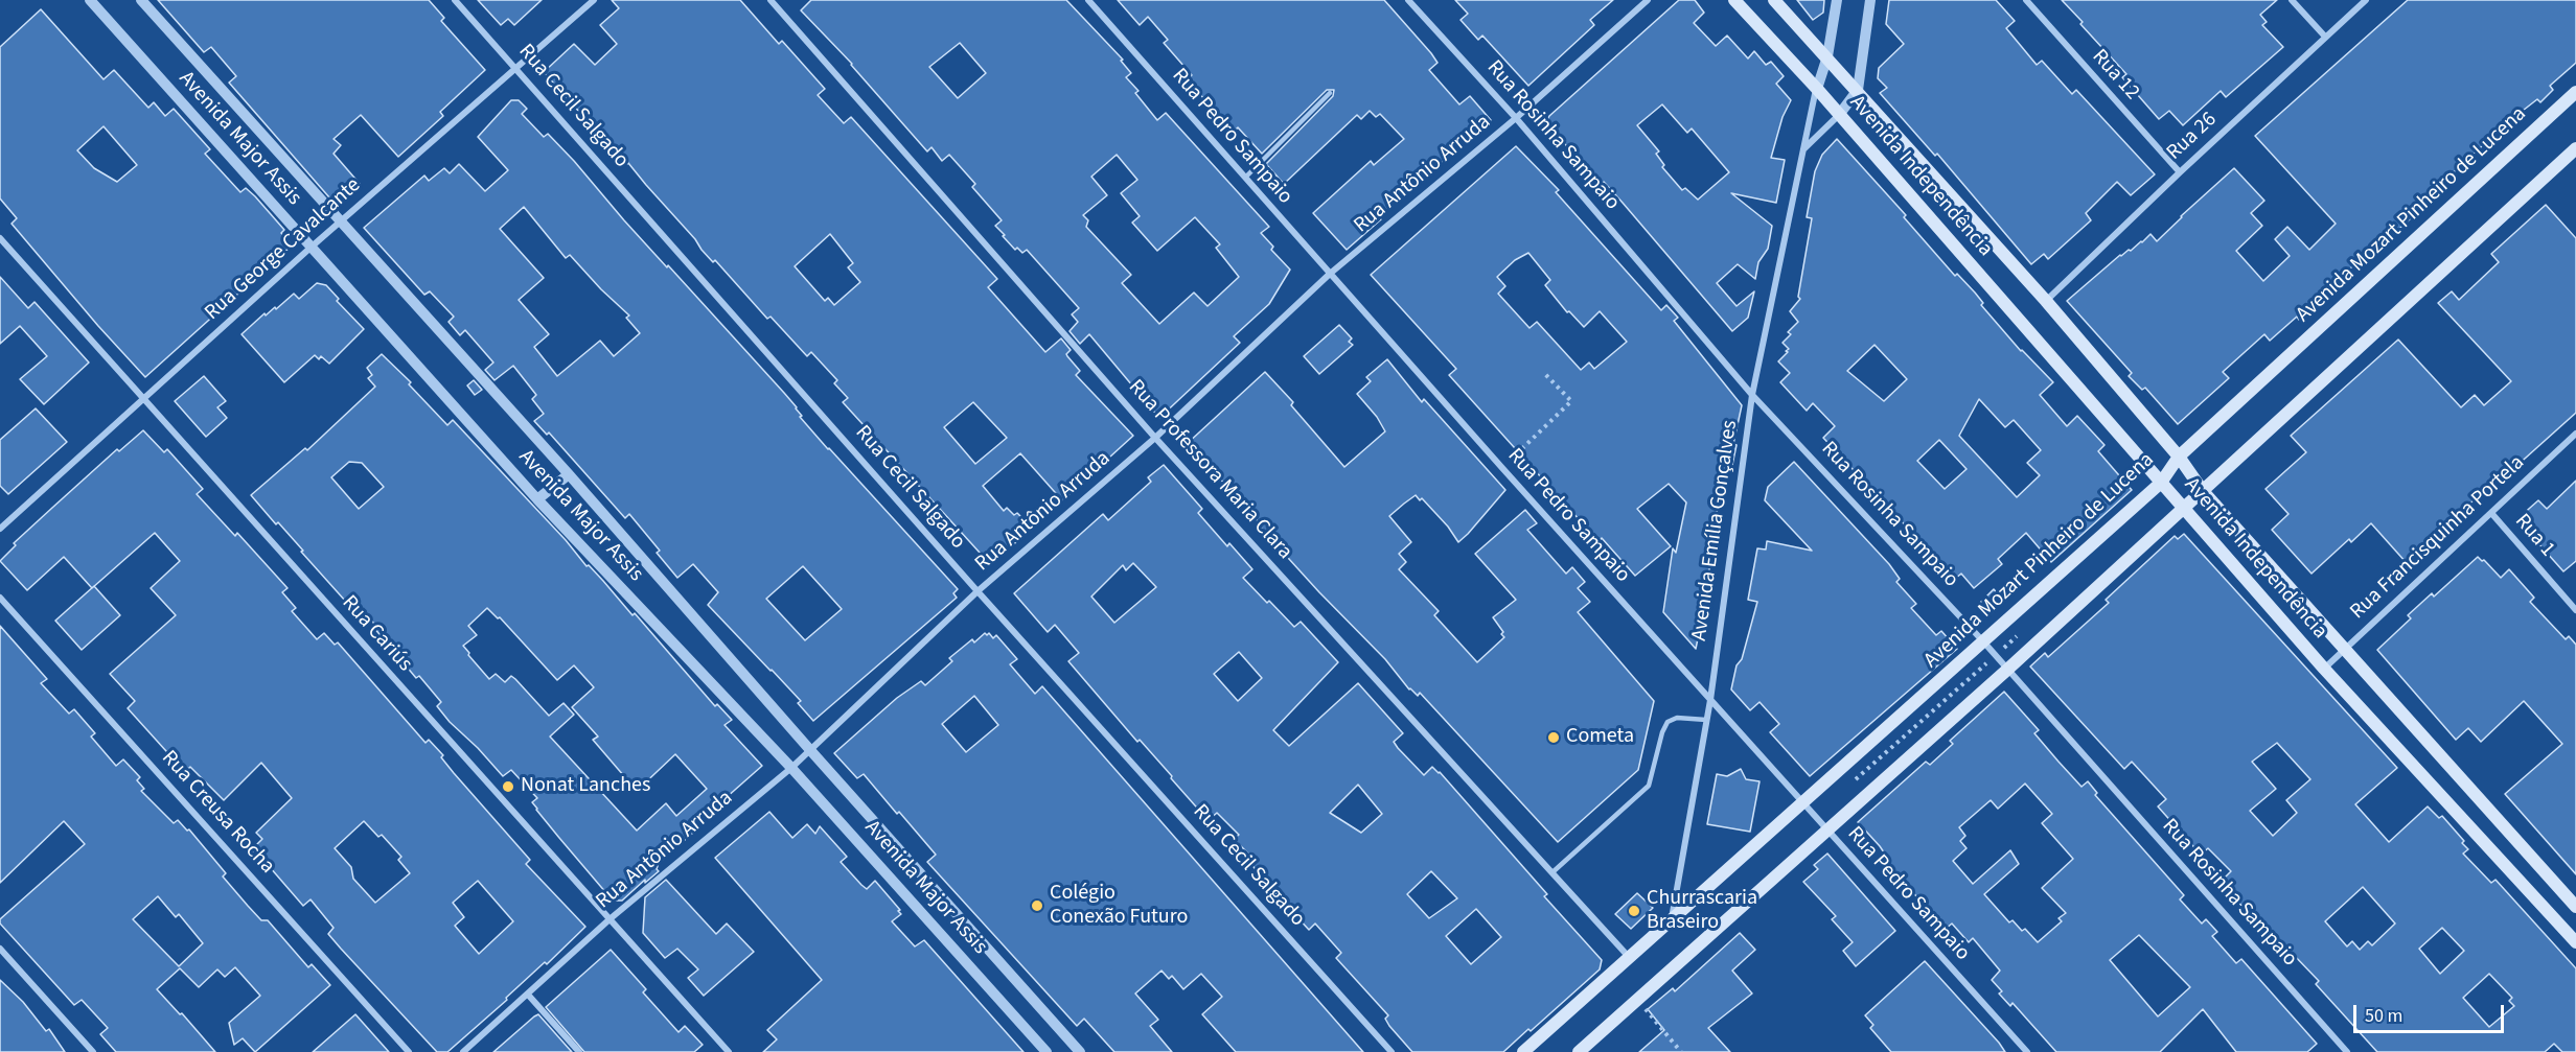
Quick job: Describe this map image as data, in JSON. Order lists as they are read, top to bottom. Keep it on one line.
{"streets":{"main road":["Avenida Independência","Avenida Mozart Pinheiro de Lucena"],"street":["Rua 12","Rua Cecil Salgado","Rua Rosinha Sampaio","Rua Pedro Sampaio","Rua 26","Avenida Major Assis","Rua Antônio Arruda","Rua George Cavalcante","Rua Professora Maria Clara","Avenida Emília Gonçalves","Rua 1","Rua Francisquinha Portela","Rua Cariús","Rua Creusa Rocha"]},"crossings":[["Rua 12","Rua 26"],["Rua Cecil Salgado","Rua Antônio Arruda"],["Rua Cecil Salgado","Rua George Cavalcante"],["Rua Rosinha Sampaio","Rua Antônio Arruda"],["Rua Rosinha Sampaio","Avenida Mozart Pinheiro de Lucena"],["Rua Rosinha Sampaio","Avenida Emília Gonçalves"],["Rua Pedro Sampaio","Rua Antônio Arruda"],["Rua Pedro Sampaio","Avenida Mozart Pinheiro de Lucena"],["Rua Pedro Sampaio","Avenida Emília Gonçalves"],["Rua 26","Avenida Independência"],["Avenida Major Assis","Rua Antônio Arruda"],["Avenida Major Assis","Rua George Cavalcante"],["Rua Antônio Arruda","Rua Professora Maria Clara"],["Rua Antônio Arruda","Rua Cariús"],["Avenida Independência","Avenida Mozart Pinheiro de Lucena"],["Avenida Independência","Avenida Emília Gonçalves"],["Avenida Independência","Rua Francisquinha Portela"],["Avenida Mozart Pinheiro de Lucena","Rua Professora Maria Clara"],["Avenida Mozart Pinheiro de Lucena","Avenida Emília Gonçalves"],["Rua George Cavalcante","Rua Cariús"],["Rua 1","Rua Francisquinha Portela"]],"places":["Cometa","Nonat Lanches","Colégio Conexão Futuro","Churrascaria Braseiro"],"scale_bar":"50 m"}
